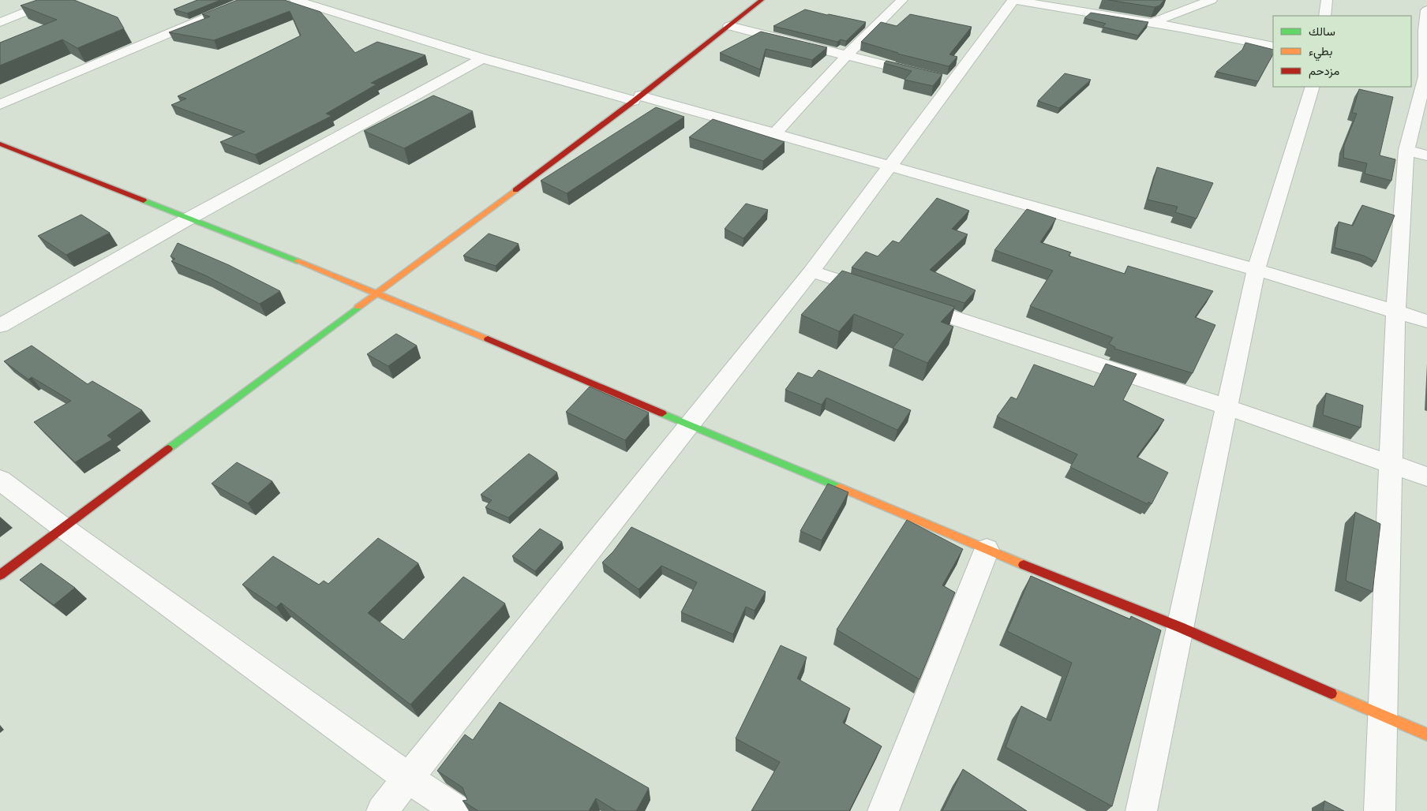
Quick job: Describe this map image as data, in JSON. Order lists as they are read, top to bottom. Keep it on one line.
{"legend":["سالك","بطيء","مزدحم"]}
